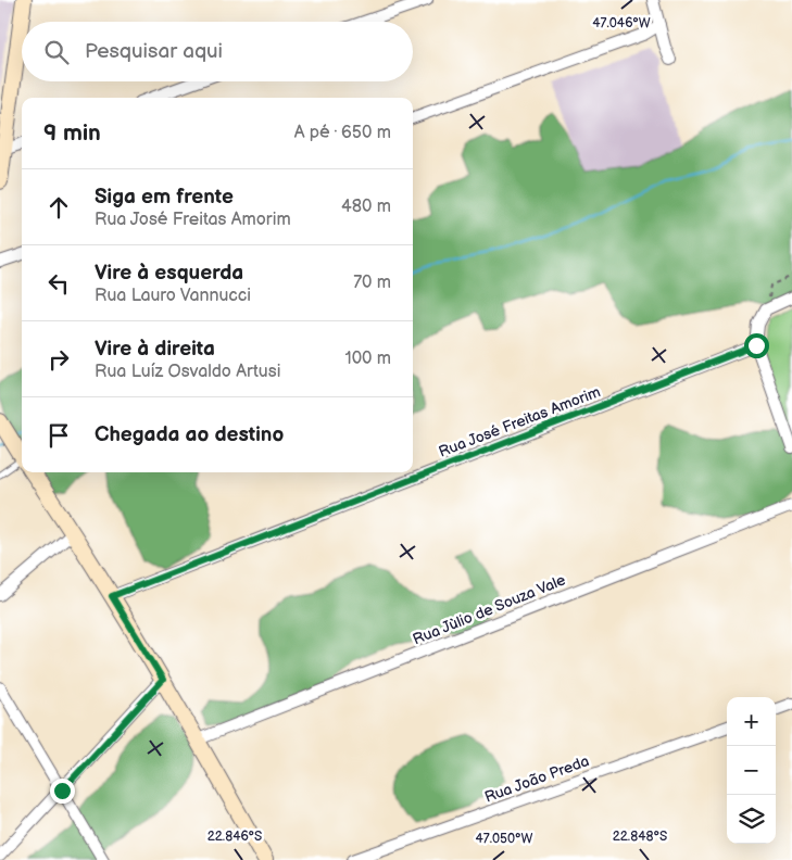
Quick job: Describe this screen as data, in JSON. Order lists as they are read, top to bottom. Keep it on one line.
{"streets":{"street":["Rua José Freitas Amorim","Rua Jùlio de Souza Vale","Rua João Preda"]},"page":{"search":"Pesquisar aqui","heading":["9 min","A pé · 650 m"],"list":[["Siga em frente","Rua José Freitas Amorim","480 m"],["Vire à esquerda","Rua Lauro Vannucci","70 m"],["Vire à direita","Rua Luíz Osvaldo Artusi","100 m"],"Chegada ao destino"],"map_buttons":["+","−"]},"coordinates":["47.046°W","22.846°S","22.848°S","47.050°W"]}
